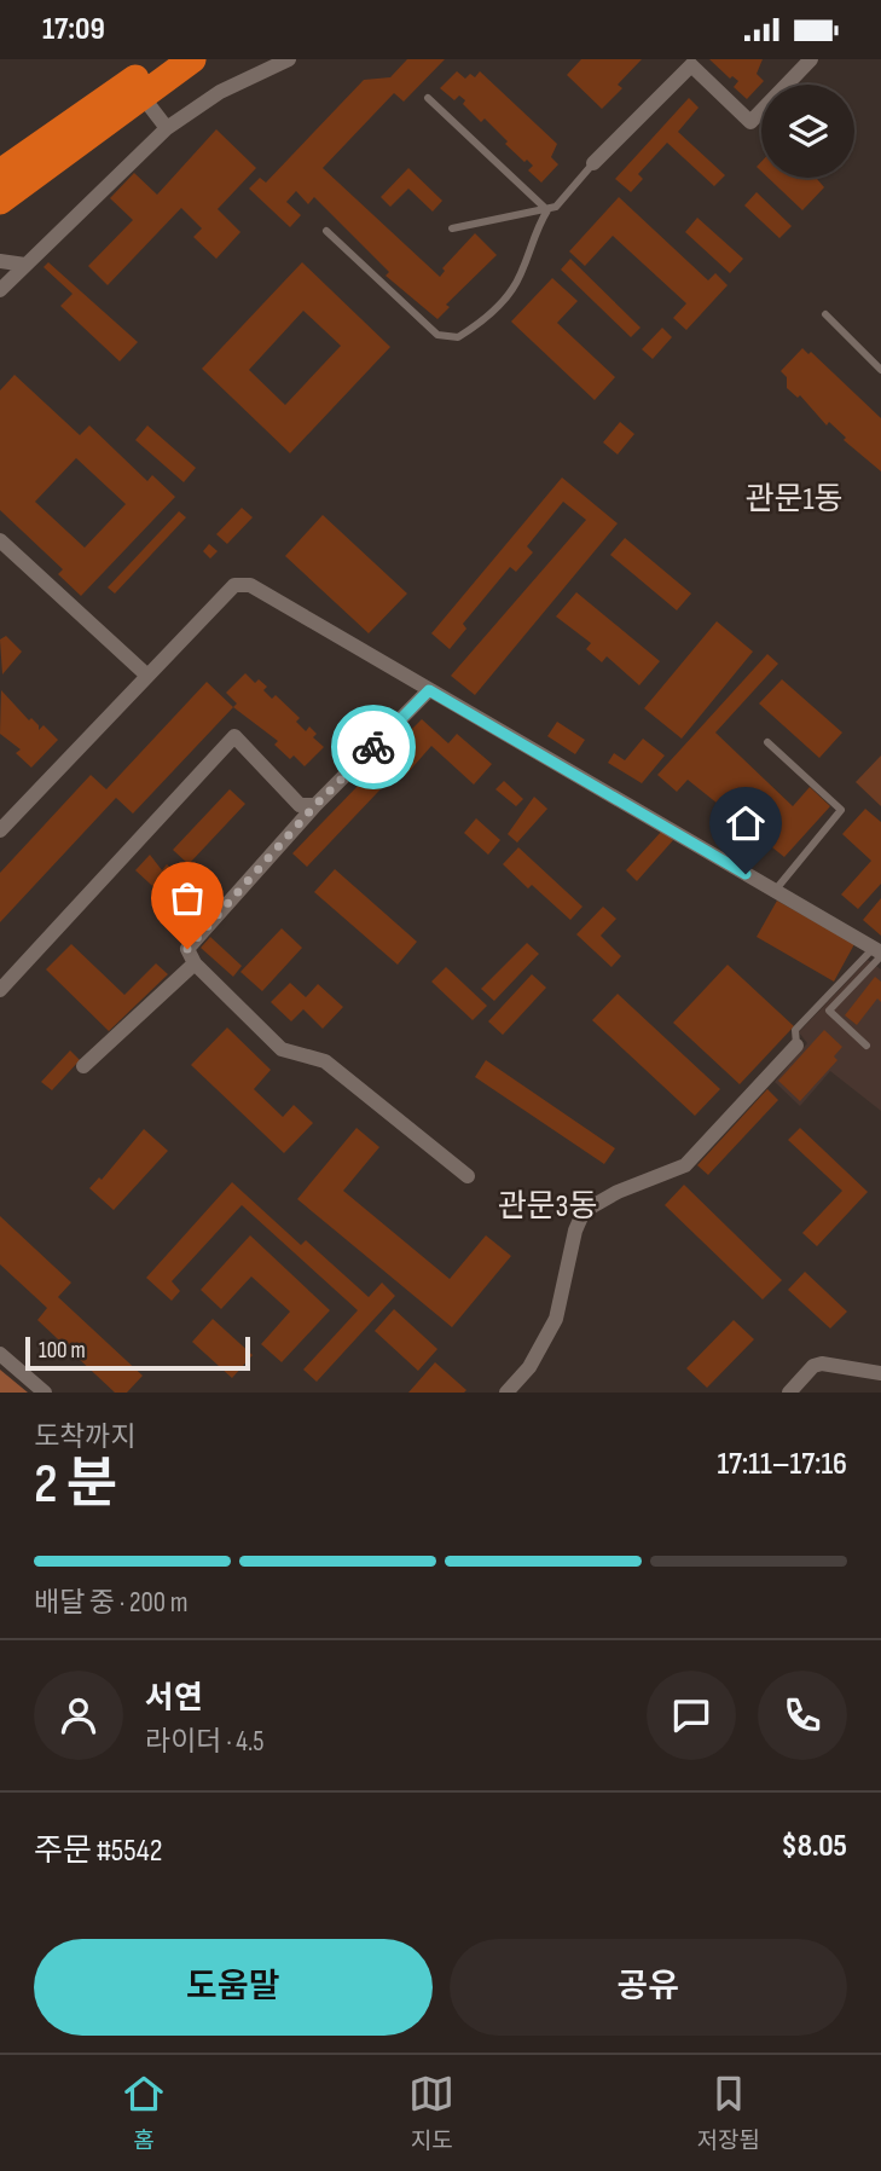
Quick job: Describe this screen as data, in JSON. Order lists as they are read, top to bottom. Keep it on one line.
{"districts":["관문1동","관문3동"],"scale_bar":"100 m","page":{"status":"17:09","scale":"100 m","heading":["2 분","도착까지","17:11–17:16"],"panel":["서연","라이더 · 4.5","주문 #5542","$8.05"],"bar":"배달 중 · 200 m","buttons":["도움말","공유"],"tabs":["홈","지도","저장됨"]}}
